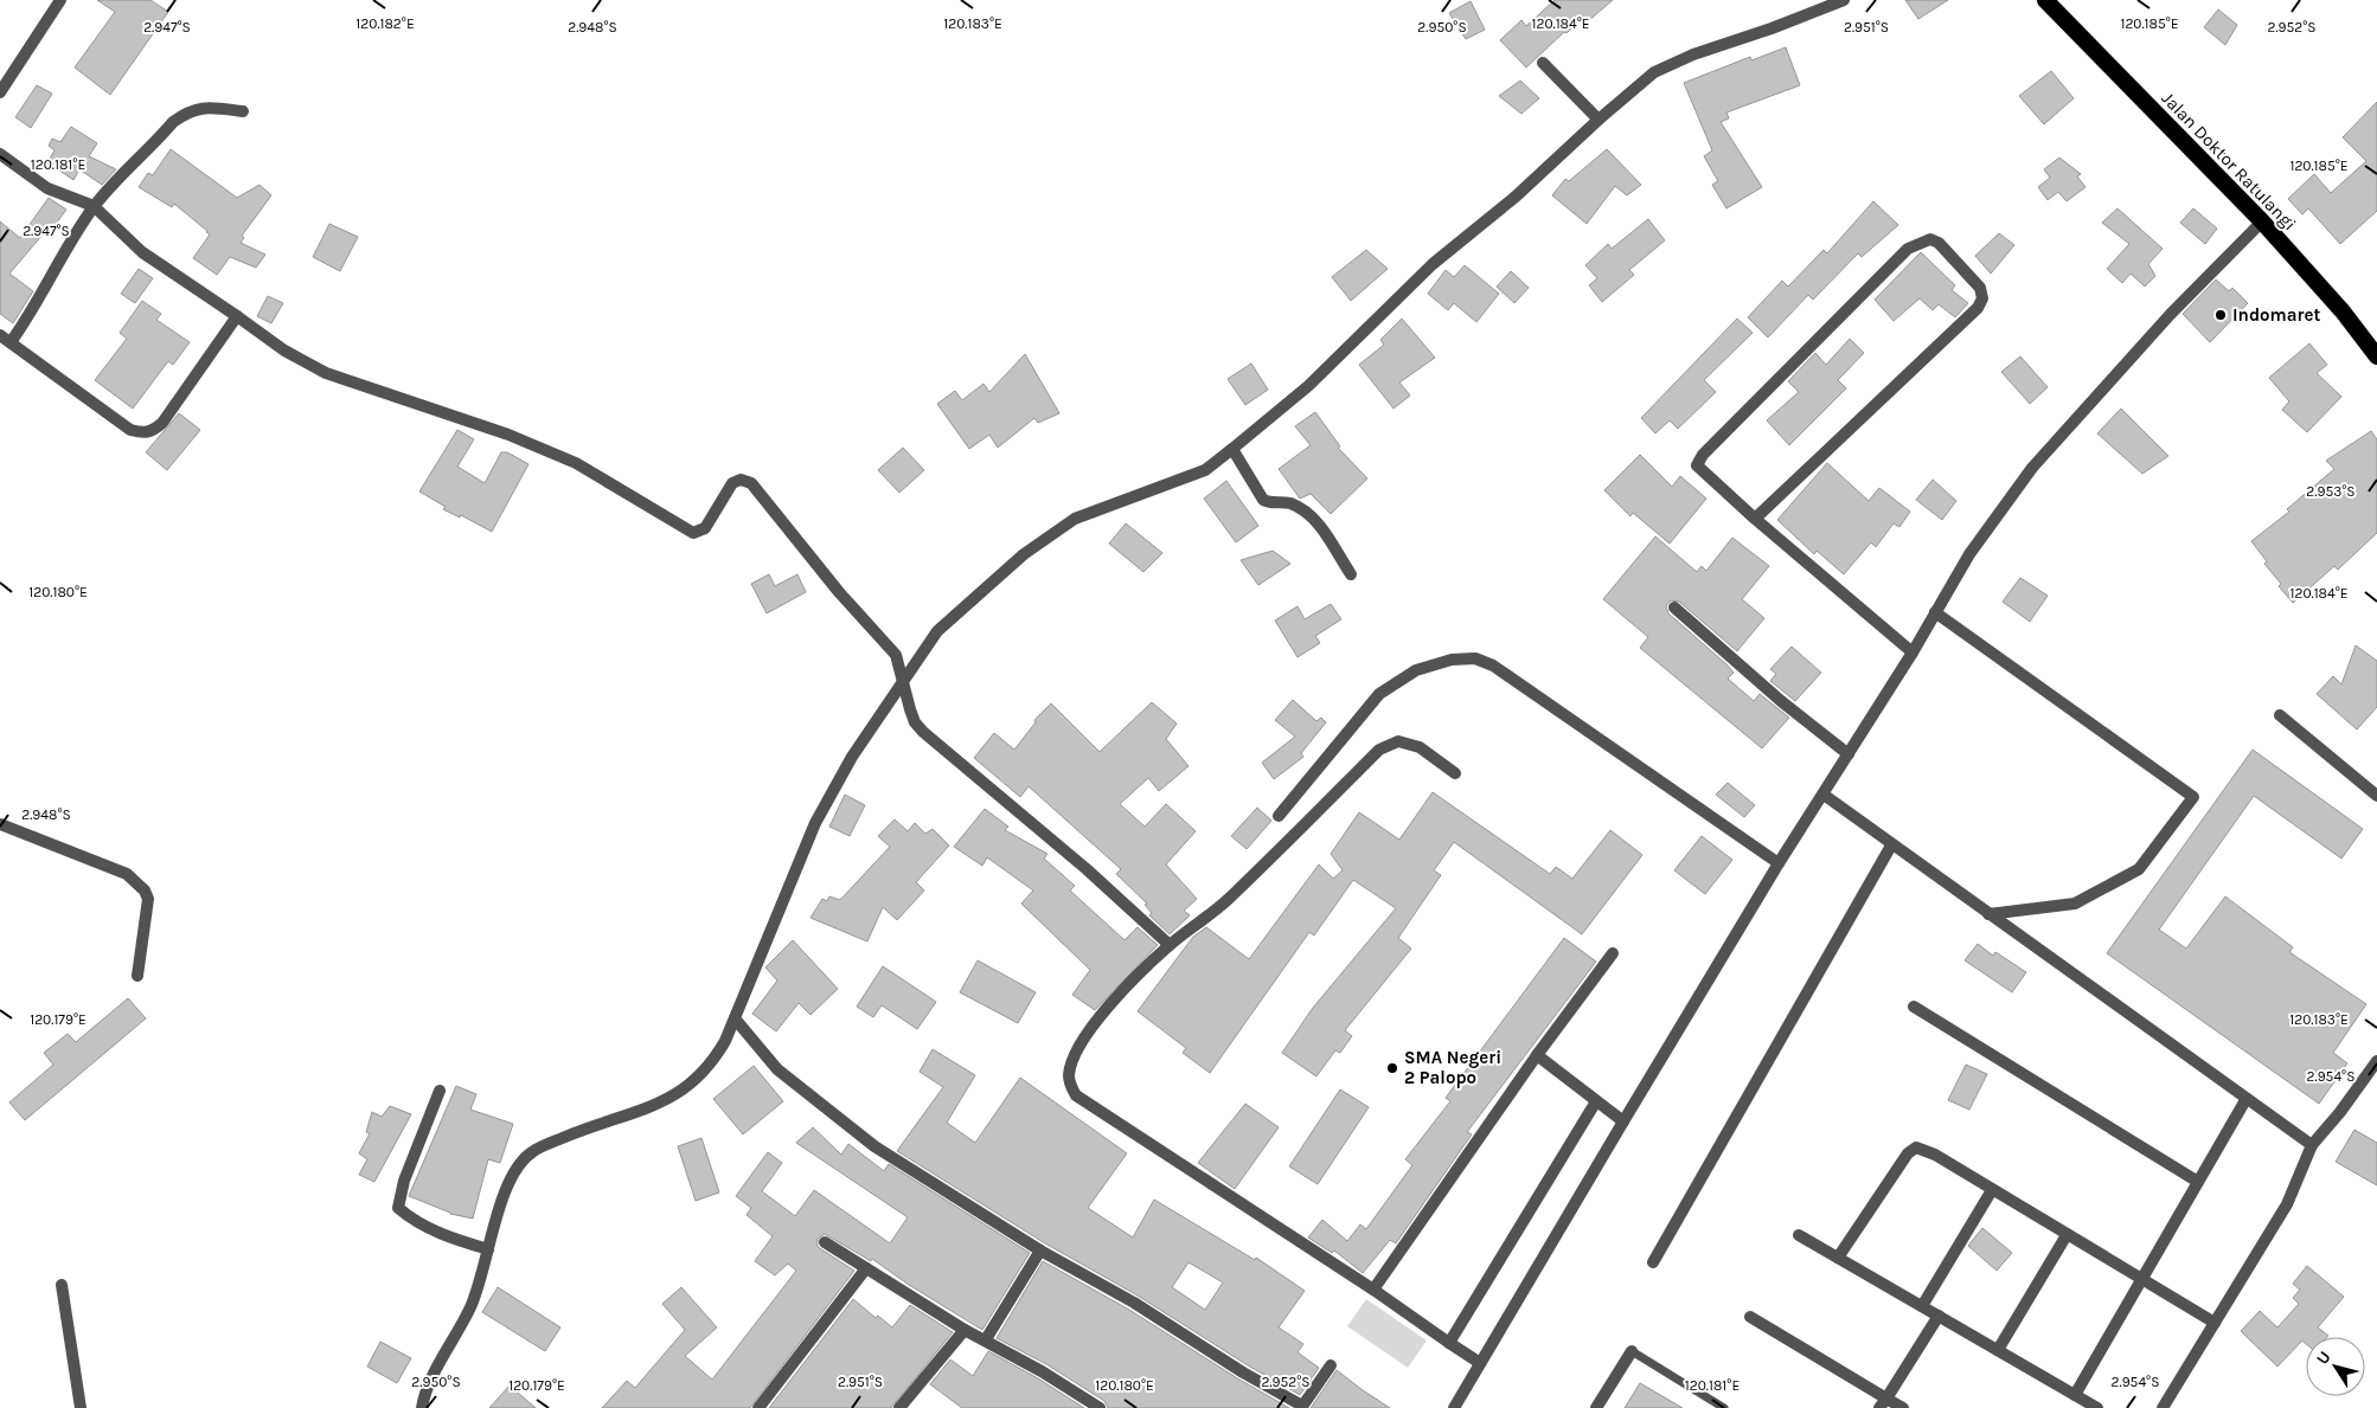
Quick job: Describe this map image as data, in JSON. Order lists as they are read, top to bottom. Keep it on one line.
{"streets":{"highway":["Jalan Doktor Ratulangi"]},"places":["Indomaret","SMA Negeri 2 Palopo"],"north":"top left","coordinates":["120.185°E","120.184°E","120.182°E","120.183°E","2.947°S","2.948°S","2.950°S","2.951°S","2.952°S","120.181°E","2.953°S","120.180°E","120.179°E","2.954°S"]}
